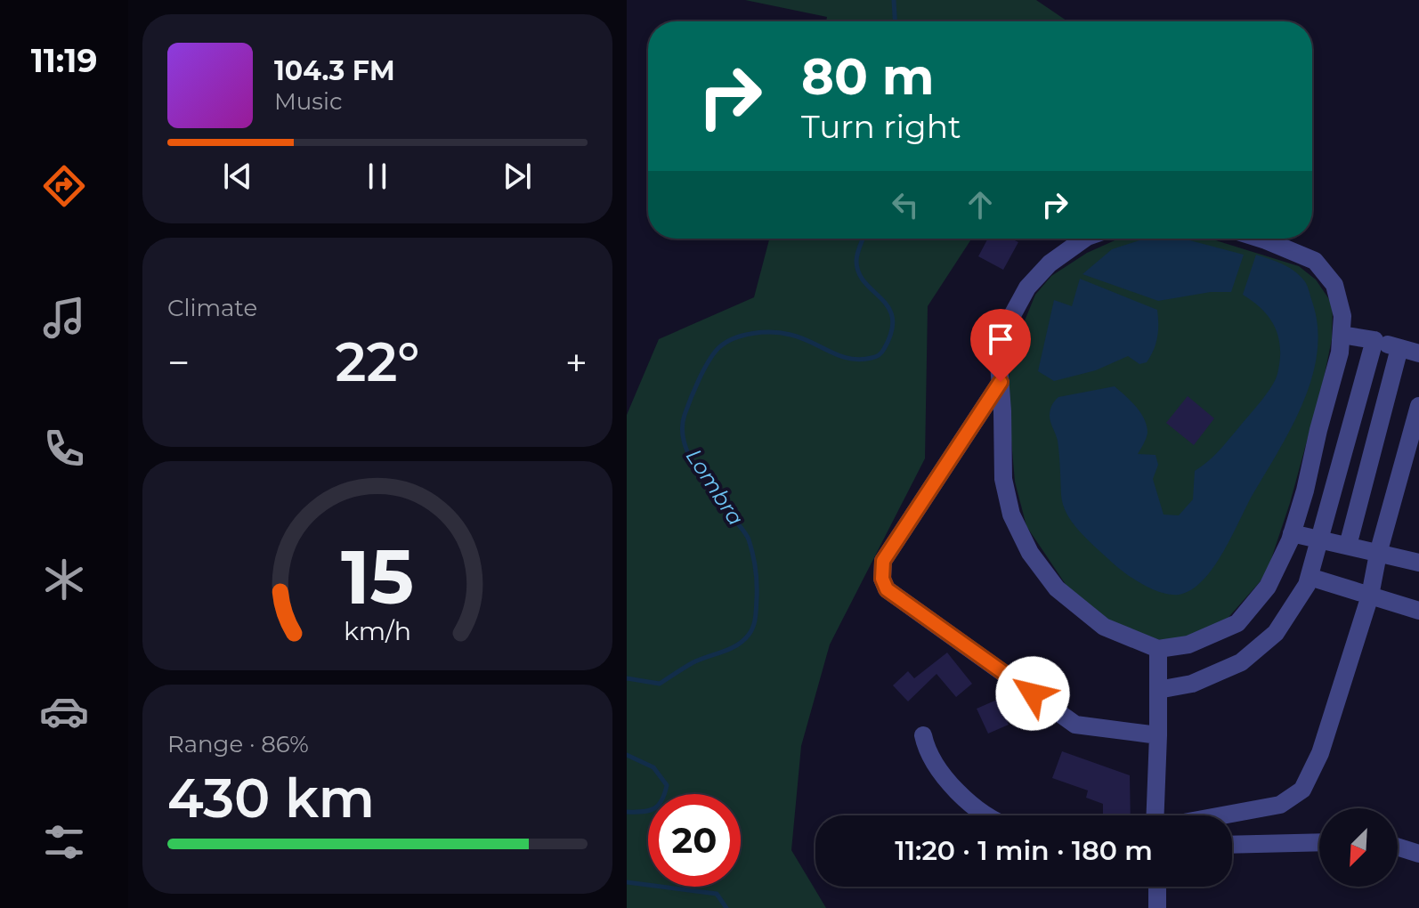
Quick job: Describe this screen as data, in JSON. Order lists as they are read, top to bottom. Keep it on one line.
{"water":["Lombra"],"north":"bottom left","page":{"tabs":"11:19","turn":["80 m","Turn right"],"song":["104.3 FM","Music"],"tile":["Climate",["Range · 86%","430 km"]],"heat":["−","22°","+"],"limit":"20","trip":"11:20 · 1 min · 180 m","gauge":["15","km/h"]}}
